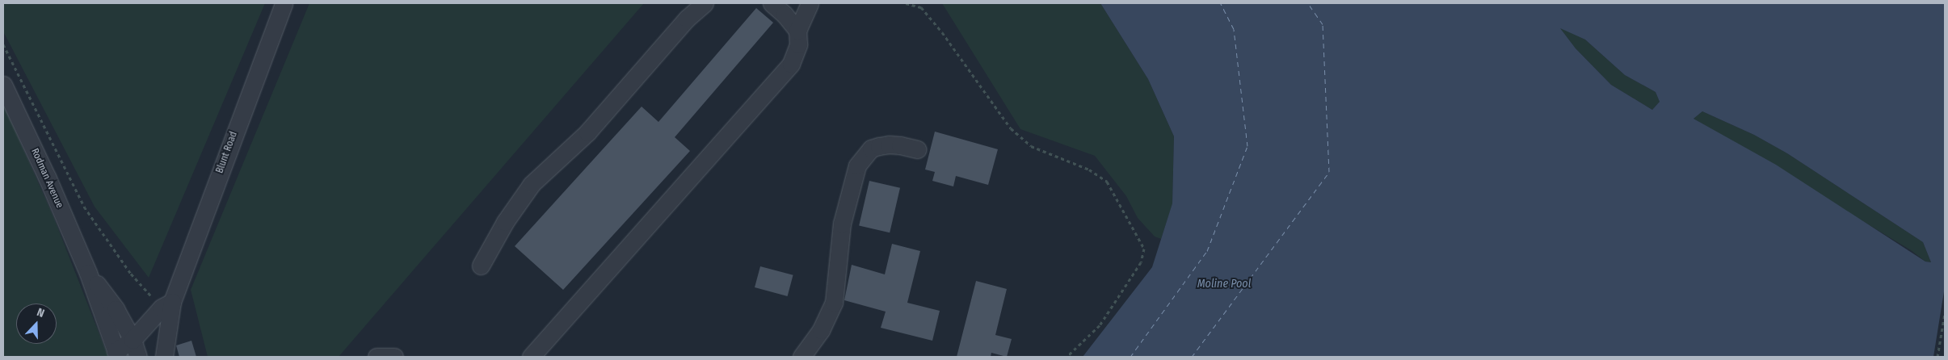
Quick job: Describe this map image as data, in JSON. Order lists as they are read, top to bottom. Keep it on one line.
{"streets":{"street":["Blunt Road","Rodman Avenue"]},"crossings":[["Blunt Road","Rodman Avenue"]],"water":["Moline Pool"],"north":"top"}
